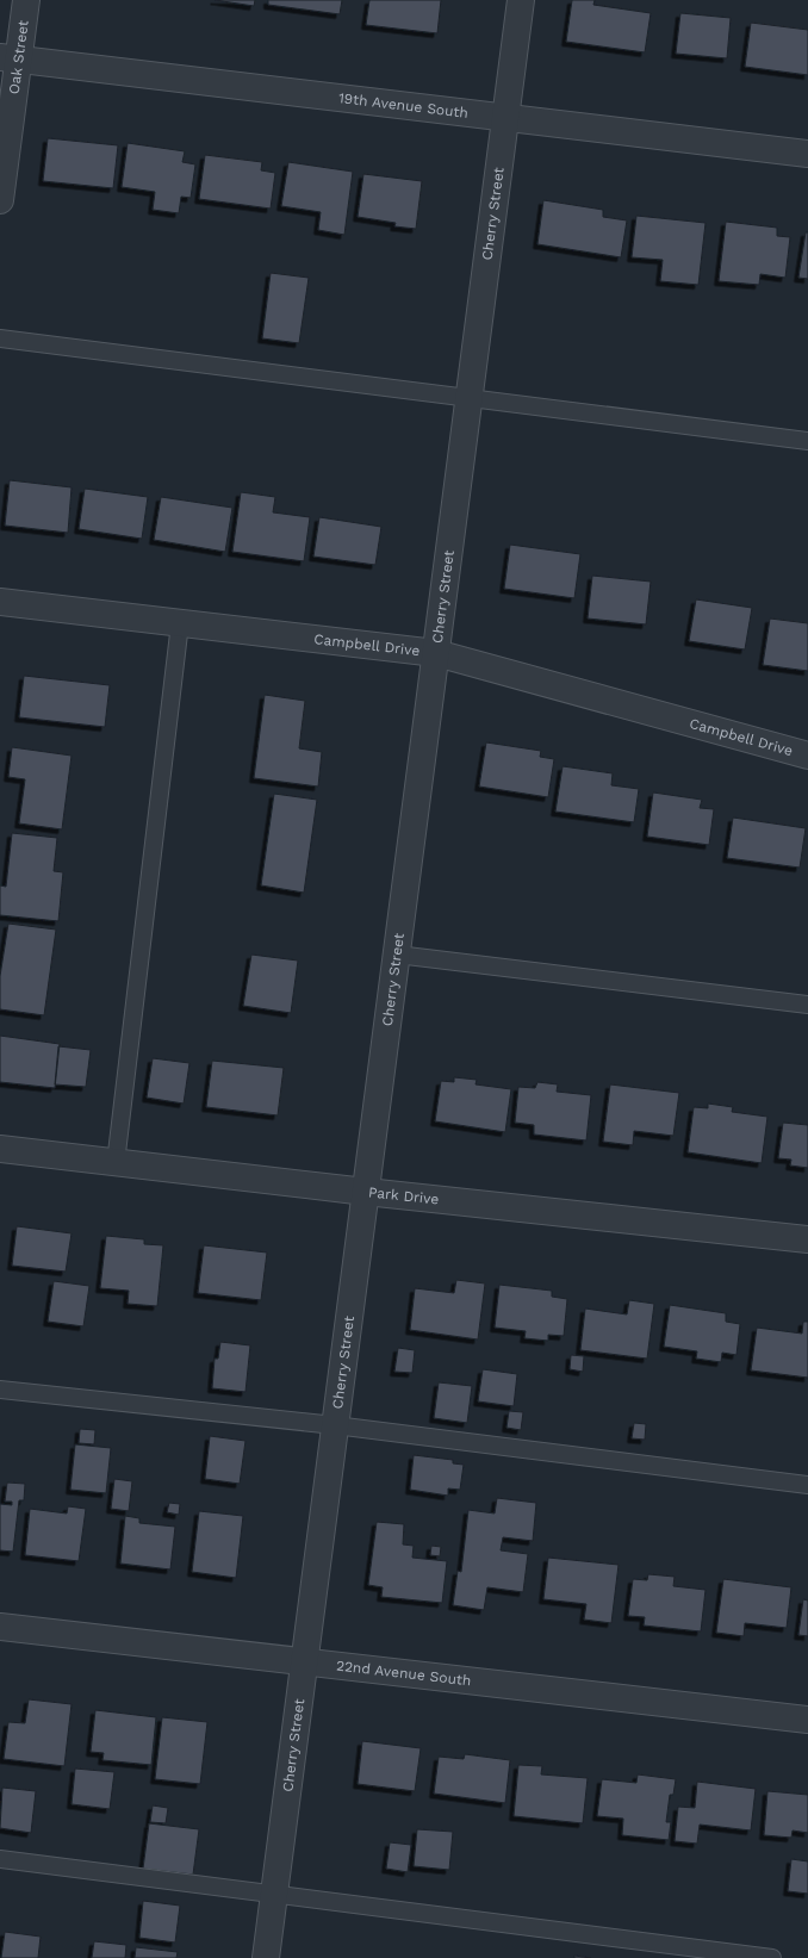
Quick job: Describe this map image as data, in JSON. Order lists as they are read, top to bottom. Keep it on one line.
{"streets":{"street":["Oak Street","19th Avenue South","Cherry Street","Campbell Drive","Park Drive","22nd Avenue South"]},"crossings":[["Oak Street","19th Avenue South"],["19th Avenue South","Cherry Street"],["Cherry Street","Campbell Drive"],["Cherry Street","Park Drive"],["Cherry Street","22nd Avenue South"]]}
